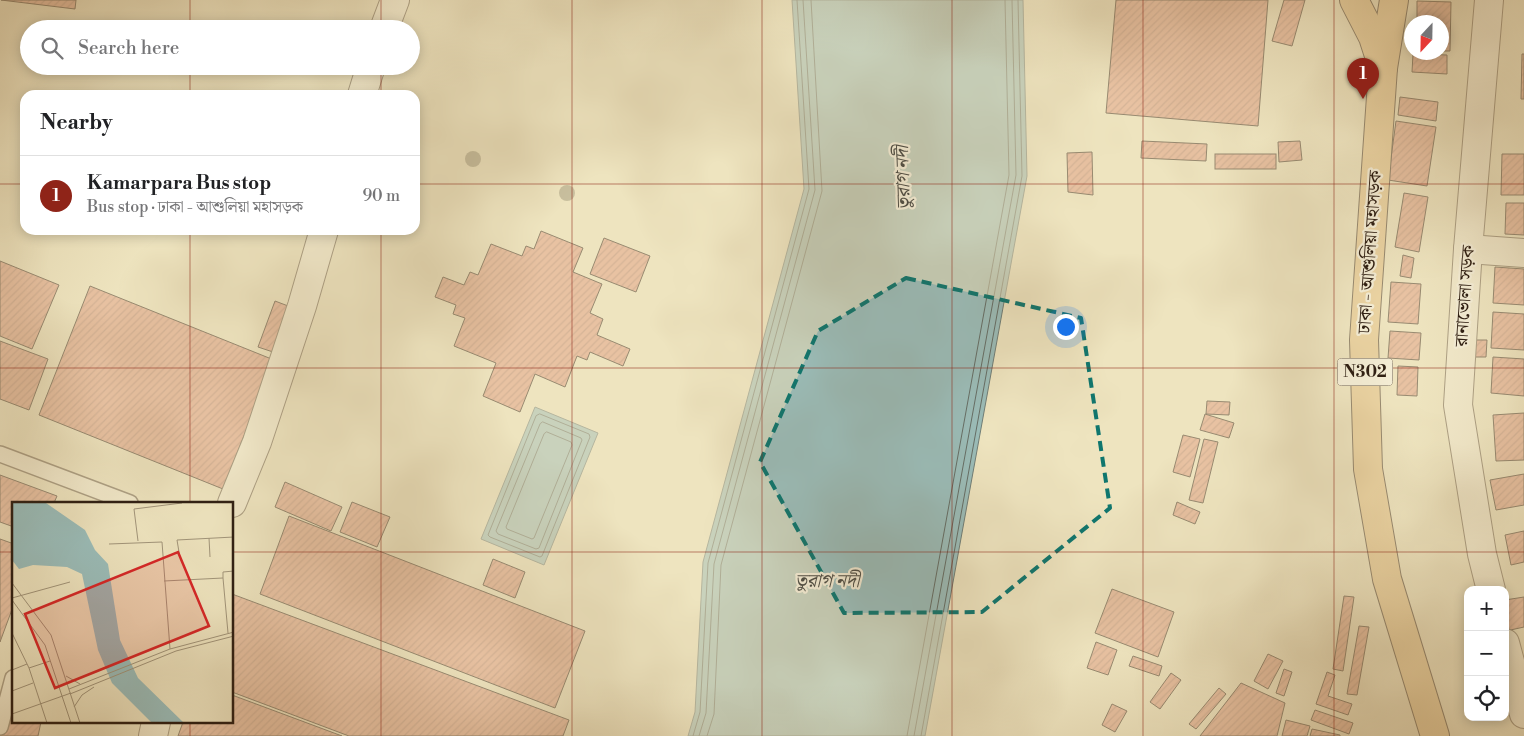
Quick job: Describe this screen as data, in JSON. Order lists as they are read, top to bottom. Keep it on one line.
{"streets":{"main road":["ঢাকা - আশুলিয়া মহাসড়ক","N302"],"street":["রানাভোলা সড়ক"]},"water":["তুরাগ নদী"],"north":"bottom","page":{"search":"Search here","pins":"1","heading":"Nearby","list":[{"mark":"1","name":"Kamarpara Bus stop","note":"Bus stop · ঢাকা - আশুলিয়া মহাসড়ক","value":"90 m"}],"map_buttons":["+","−"]}}
